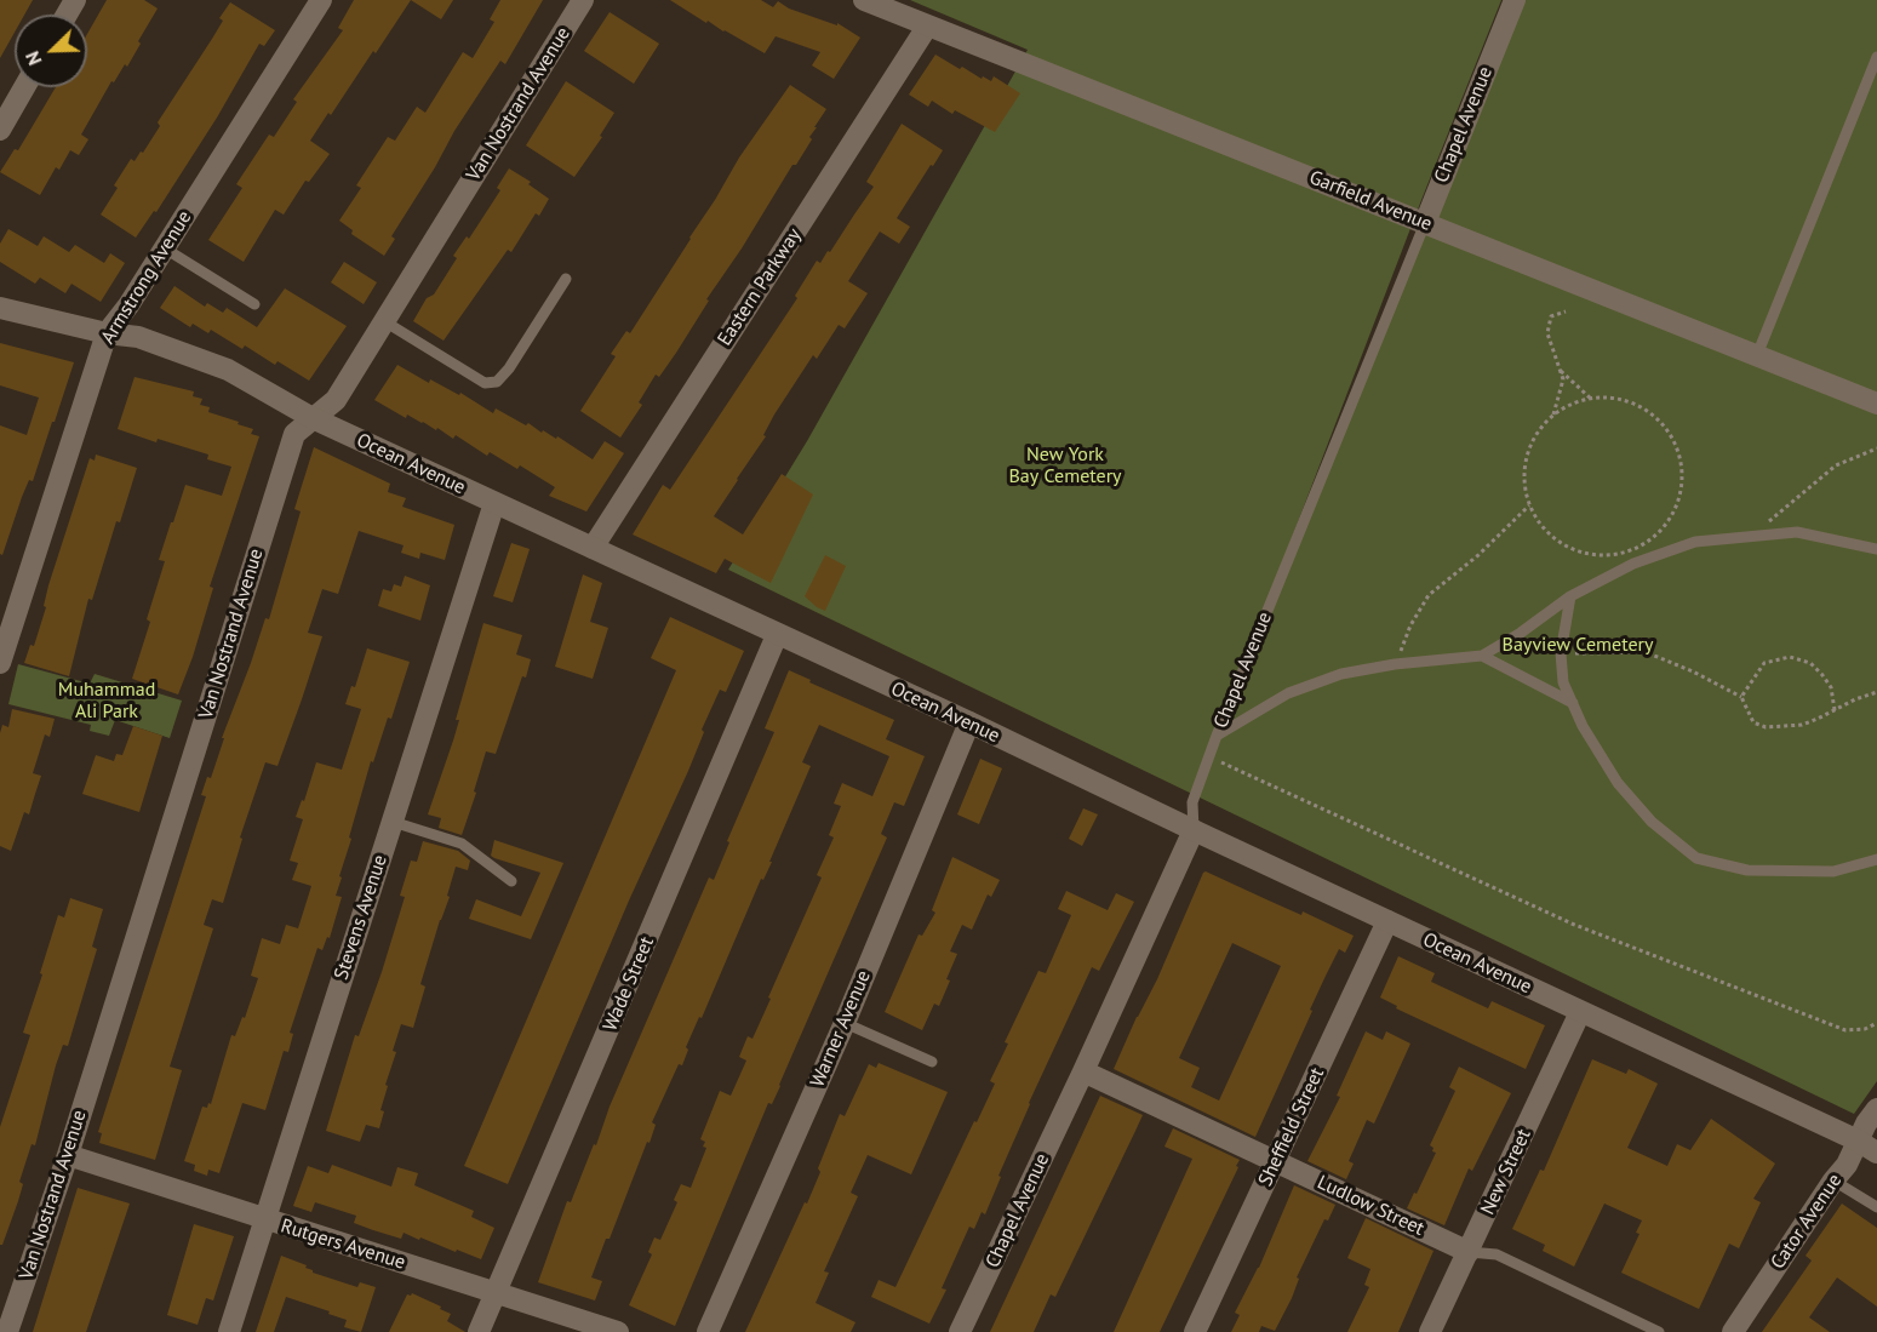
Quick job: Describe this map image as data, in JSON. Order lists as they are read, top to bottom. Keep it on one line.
{"streets":{"street":["Van Nostrand Avenue","Chapel Avenue","Garfield Avenue","Armstrong Avenue","Eastern Parkway","Ocean Avenue","Stevens Avenue","Wade Street","Warner Avenue","Sheffield Street","New Street","Ludlow Street","Cator Avenue","Rutgers Avenue"]},"crossings":[["Van Nostrand Avenue","Ocean Avenue"],["Van Nostrand Avenue","Rutgers Avenue"],["Chapel Avenue","Garfield Avenue"],["Chapel Avenue","Ocean Avenue"],["Chapel Avenue","Ludlow Street"],["Garfield Avenue","Eastern Parkway"],["Armstrong Avenue","Ocean Avenue"],["Eastern Parkway","Ocean Avenue"],["Ocean Avenue","Stevens Avenue"],["Ocean Avenue","Wade Street"],["Ocean Avenue","Warner Avenue"],["Ocean Avenue","Sheffield Street"],["Ocean Avenue","New Street"],["Ocean Avenue","Cator Avenue"],["Stevens Avenue","Rutgers Avenue"],["Wade Street","Rutgers Avenue"],["Sheffield Street","Ludlow Street"],["New Street","Ludlow Street"]],"parks":["New York Bay Cemetery","Bayview Cemetery","Muhammad Ali Park"],"north":"bottom left"}
